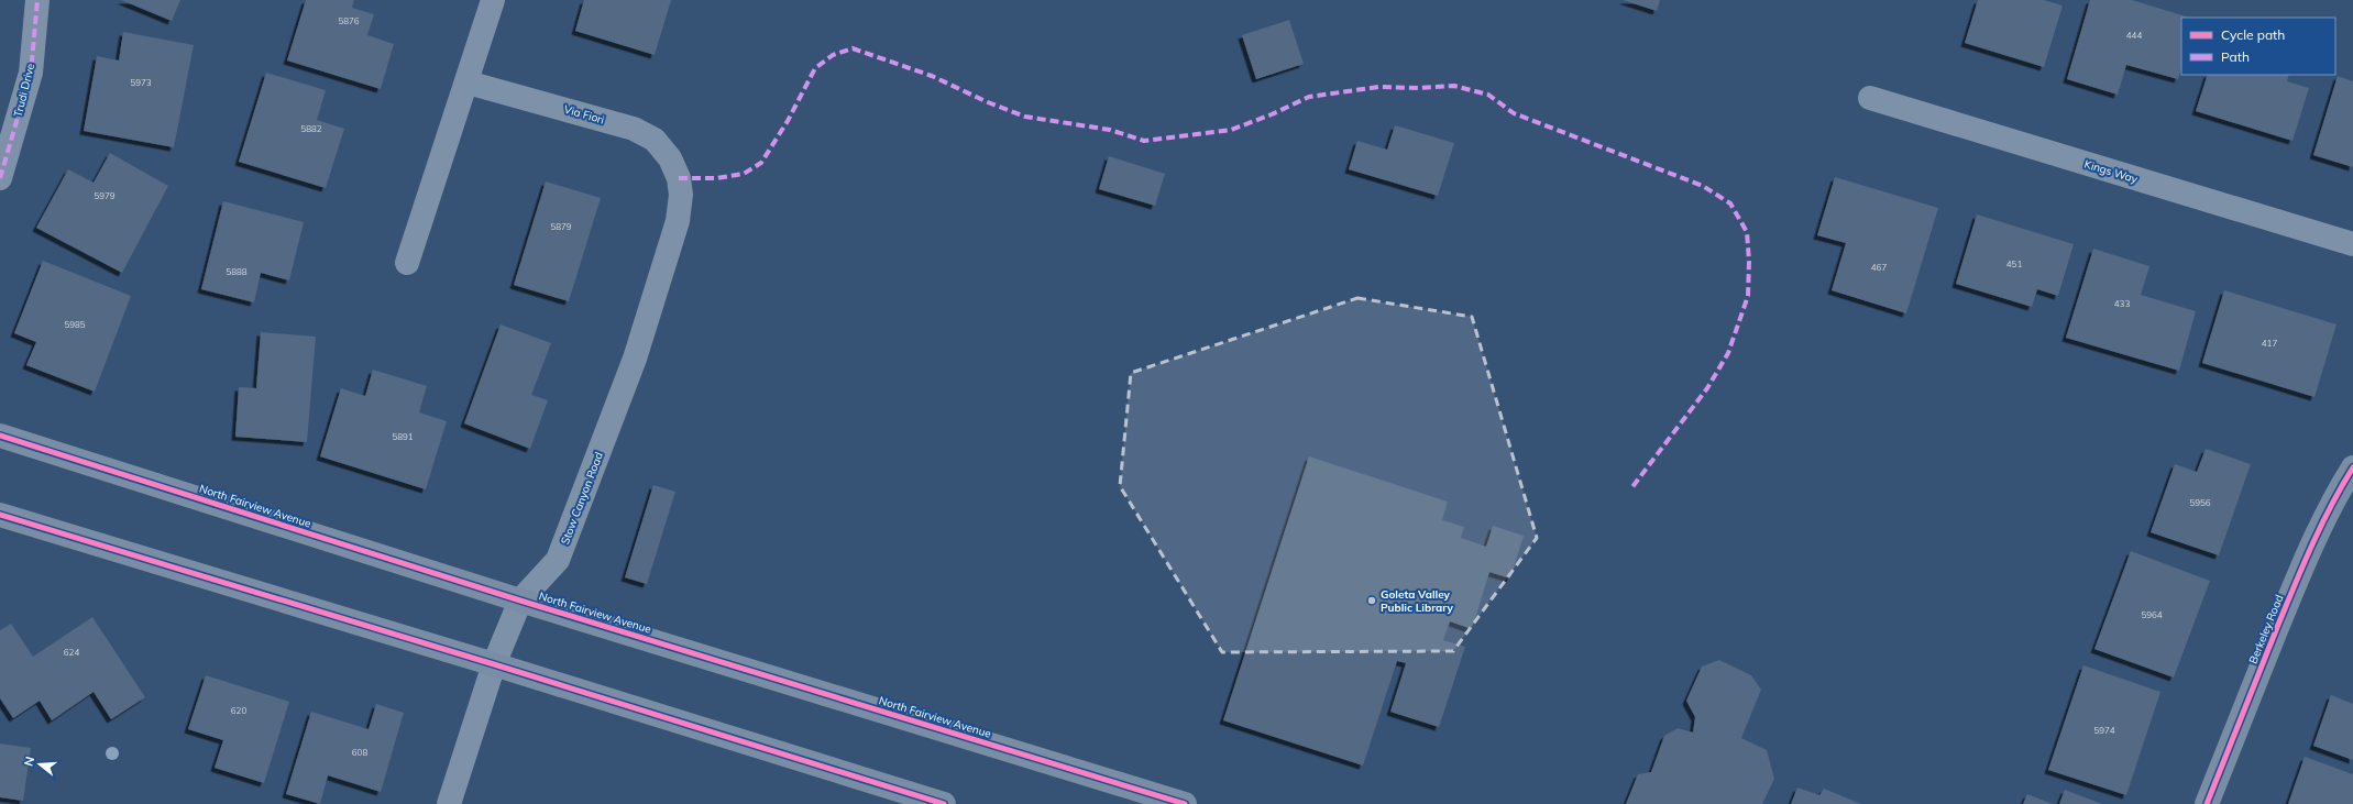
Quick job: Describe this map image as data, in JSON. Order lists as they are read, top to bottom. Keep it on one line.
{"streets":{"main road":["North Fairview Avenue","Berkeley Road"],"street":["Trudi Drive","Via Fiori","Kings Way","Stow Canyon Road"]},"crossings":[["Via Fiori","Stow Canyon Road"],["Stow Canyon Road","North Fairview Avenue"]],"places":["Goleta Valley Public Library"],"house_numbers":["5876","444","5973","5882","5979","5879","451","467","5888","433","5985","417","5891","5956","5964","624","620","5974","608"],"legend":["Cycle path","Path"],"north":"left"}
